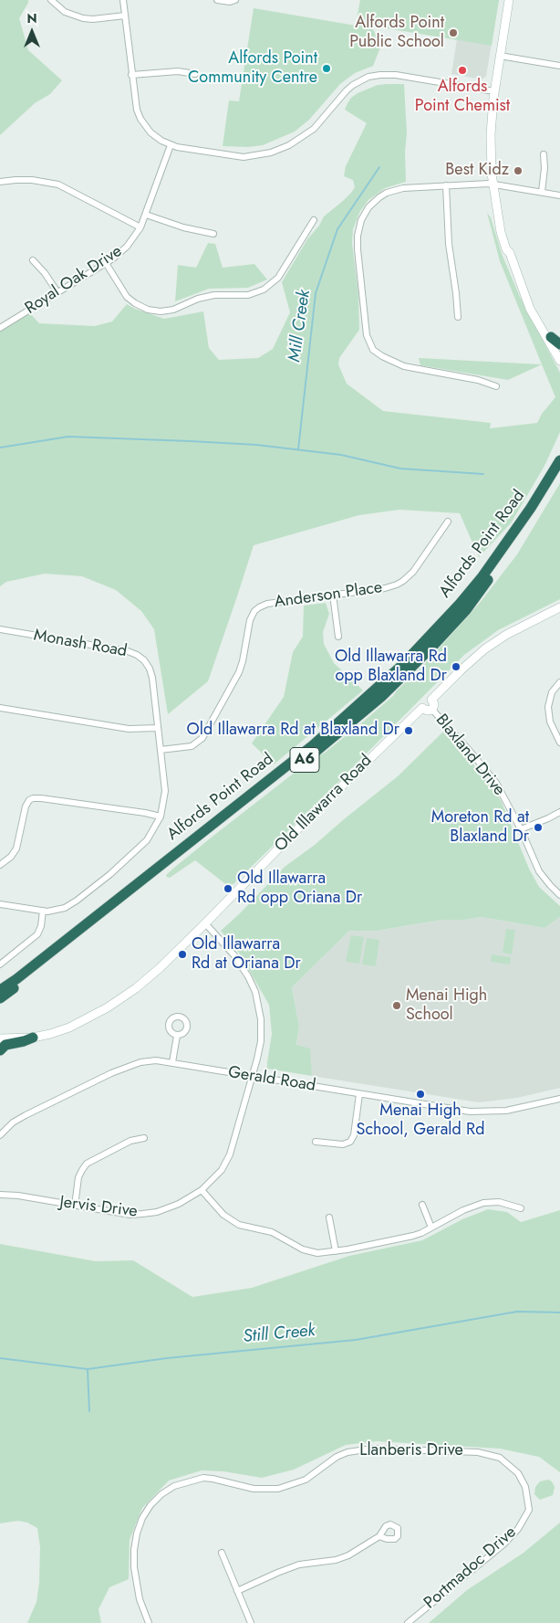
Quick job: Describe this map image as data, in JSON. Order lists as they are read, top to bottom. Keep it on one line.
{"streets":{"highway":["Alfords Point Road","A6"],"street":["Royal Oak Drive","Anderson Place","Monash Road","Blaxland Drive","Old Illawarra Road","Gerald Road","Jervis Drive","Llanberis Drive","Portmadoc Drive"]},"crossings":[["Anderson Place","Monash Road"],["Blaxland Drive","Old Illawarra Road"],["Old Illawarra Road","Jervis Drive"],["Gerald Road","Jervis Drive"],["Llanberis Drive","Portmadoc Drive"]],"water":["Mill Creek","Still Creek"],"places":["Alfords Point Public School","Alfords Point Community Centre","Alfords Point Chemist","Best Kidz","Old Illawarra Rd opp Blaxland Dr","Old Illawarra Rd at Blaxland Dr","Moreton Rd at Blaxland Dr","Old Illawarra Rd opp Oriana Dr","Old Illawarra Rd at Oriana Dr","Menai High School","Menai High School, Gerald Rd"],"north":"top"}
